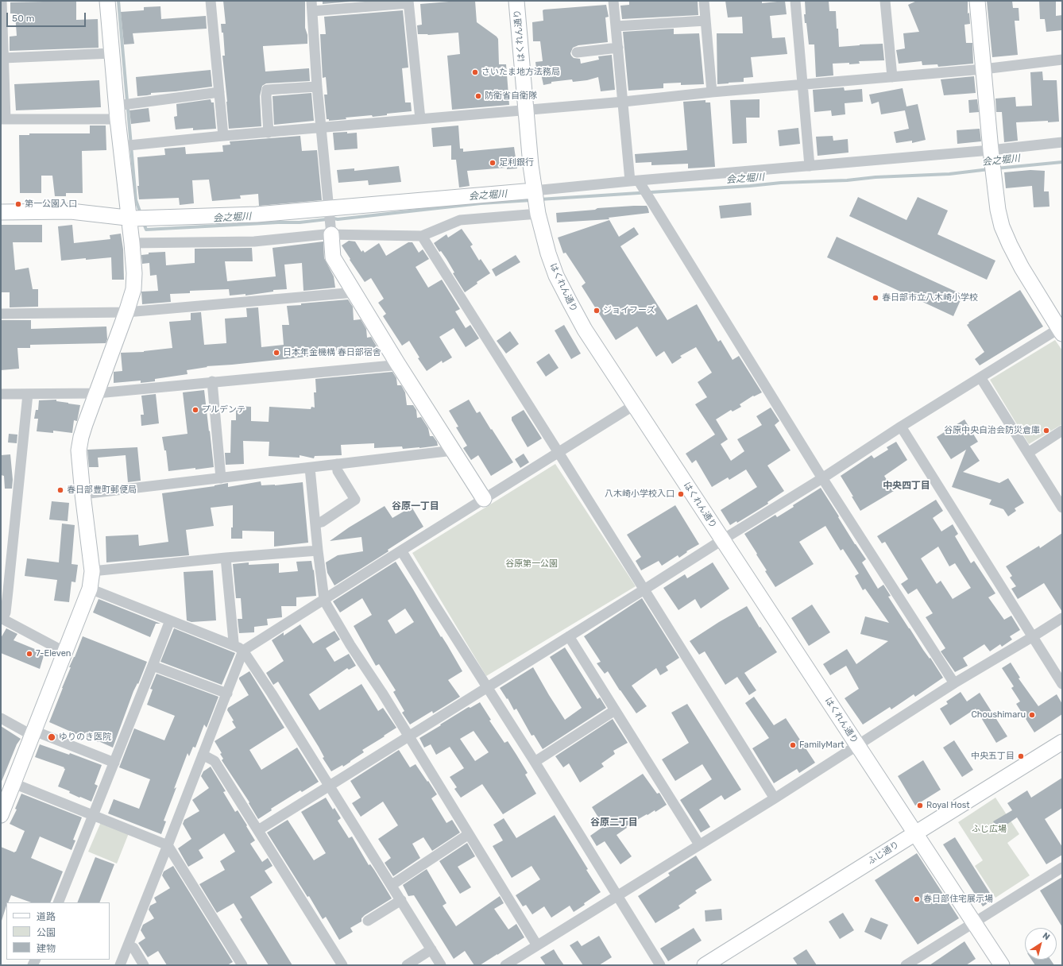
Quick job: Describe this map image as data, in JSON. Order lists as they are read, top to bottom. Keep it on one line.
{"streets":{"street":["はくれん通り","ふじ通り"]},"crossings":[["はくれん通り","ふじ通り"]],"districts":["中央四丁目","谷原一丁目","谷原二丁目"],"water":["会之堀川"],"parks":["谷原第一公園","ふじ広場"],"places":["さいたま地方法務局","防衛省自衛隊","足利銀行","第一公園入口","春日部市立八木崎小学校","ジョイフーズ","日本年金機構 春日部宿舎","プルデンテ","谷原中央自治会防災倉庫","春日部豊町郵便局","八木崎小学校入口","7-Eleven","Choushimaru","ゆりのき医院","FamilyMart","中央五丁目","Royal Host","春日部住宅展示場"],"legend":["道路","公園","建物"],"scale_bar":"50 m","north":"top right"}
